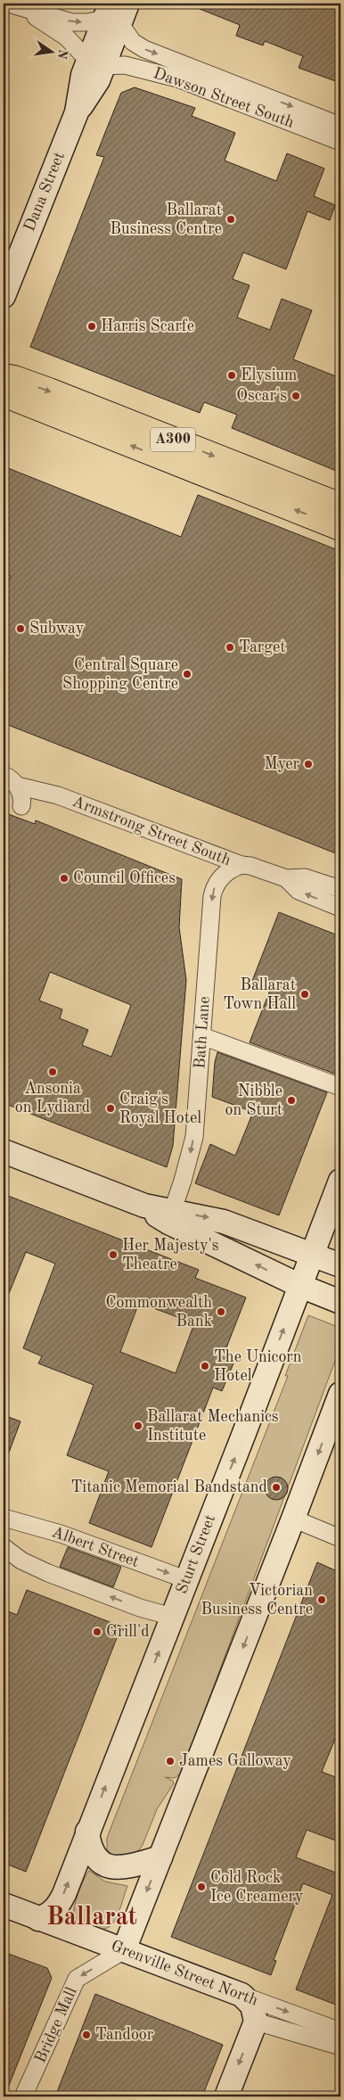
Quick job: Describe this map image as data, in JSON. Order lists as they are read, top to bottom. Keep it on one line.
{"streets":{"highway":["A300"],"street":["Dawson Street South","Dana Street","Armstrong Street South","Bath Lane","Albert Street","Sturt Street","Grenville Street North","Bridge Mall"]},"crossings":[["Dawson Street South","Dana Street"],["Armstrong Street South","Bath Lane"],["Albert Street","Sturt Street"],["Sturt Street","Grenville Street North"],["Grenville Street North","Bridge Mall"]],"one_way":["Bath Lane","Bridge Mall"],"districts":["Ballarat"],"places":["Ballarat Business Centre","Harris Scarfe","Elysium","Oscar's","Subway","Target","Central Square Shopping Centre","Myer","Council Offices","Ballarat Town Hall","Ansonia on Lydiard","Nibble on Sturt","Craig's Royal Hotel","Her Majesty's Theatre","Commonwealth Bank","The Unicorn Hotel","Ballarat Mechanics Institute","Titanic Memorial Bandstand","Victorian Business Centre","Grill'd","James Galloway","Cold Rock Ice Creamery","Tandoor"],"north":"right"}
